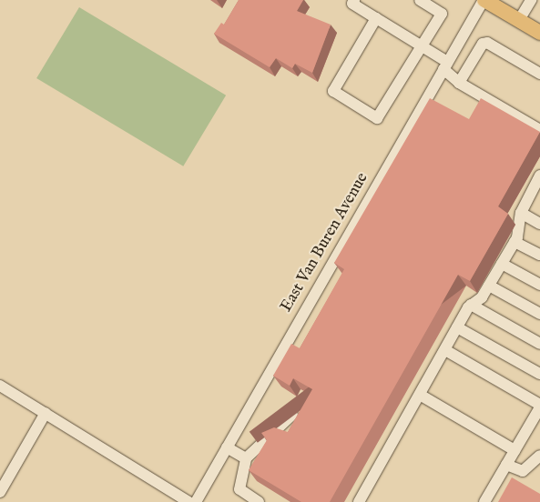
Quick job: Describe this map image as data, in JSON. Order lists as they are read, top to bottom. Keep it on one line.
{"streets":{"street":["East Van Buren Avenue"]}}
